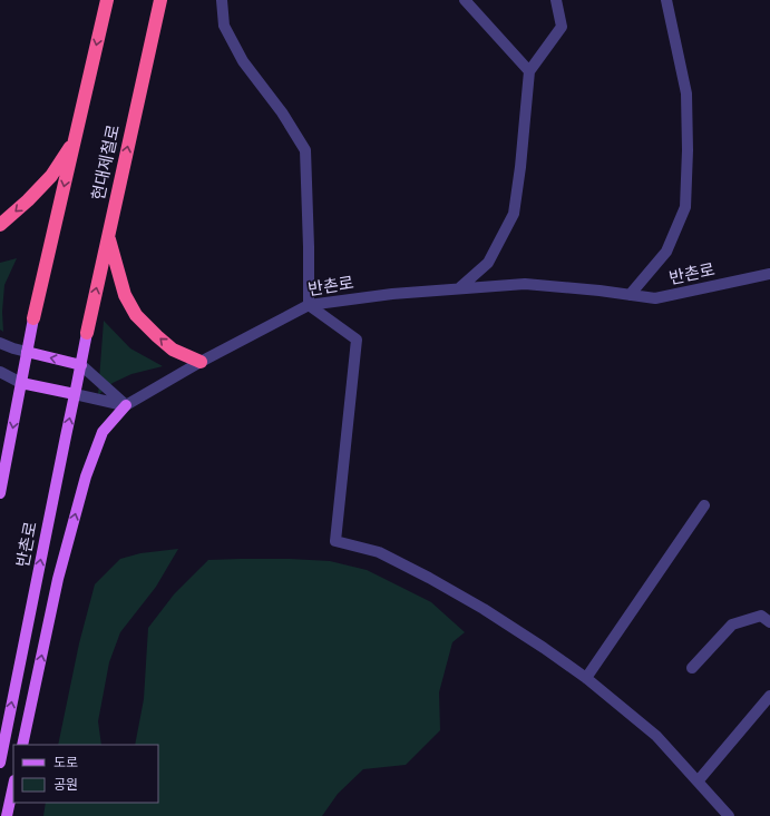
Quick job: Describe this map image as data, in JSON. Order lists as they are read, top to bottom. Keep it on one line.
{"streets":{"highway":["현대제철로"],"main road":["반촌로"]},"crossings":[["현대제철로","반촌로"]],"legend":["도로","공원"]}
